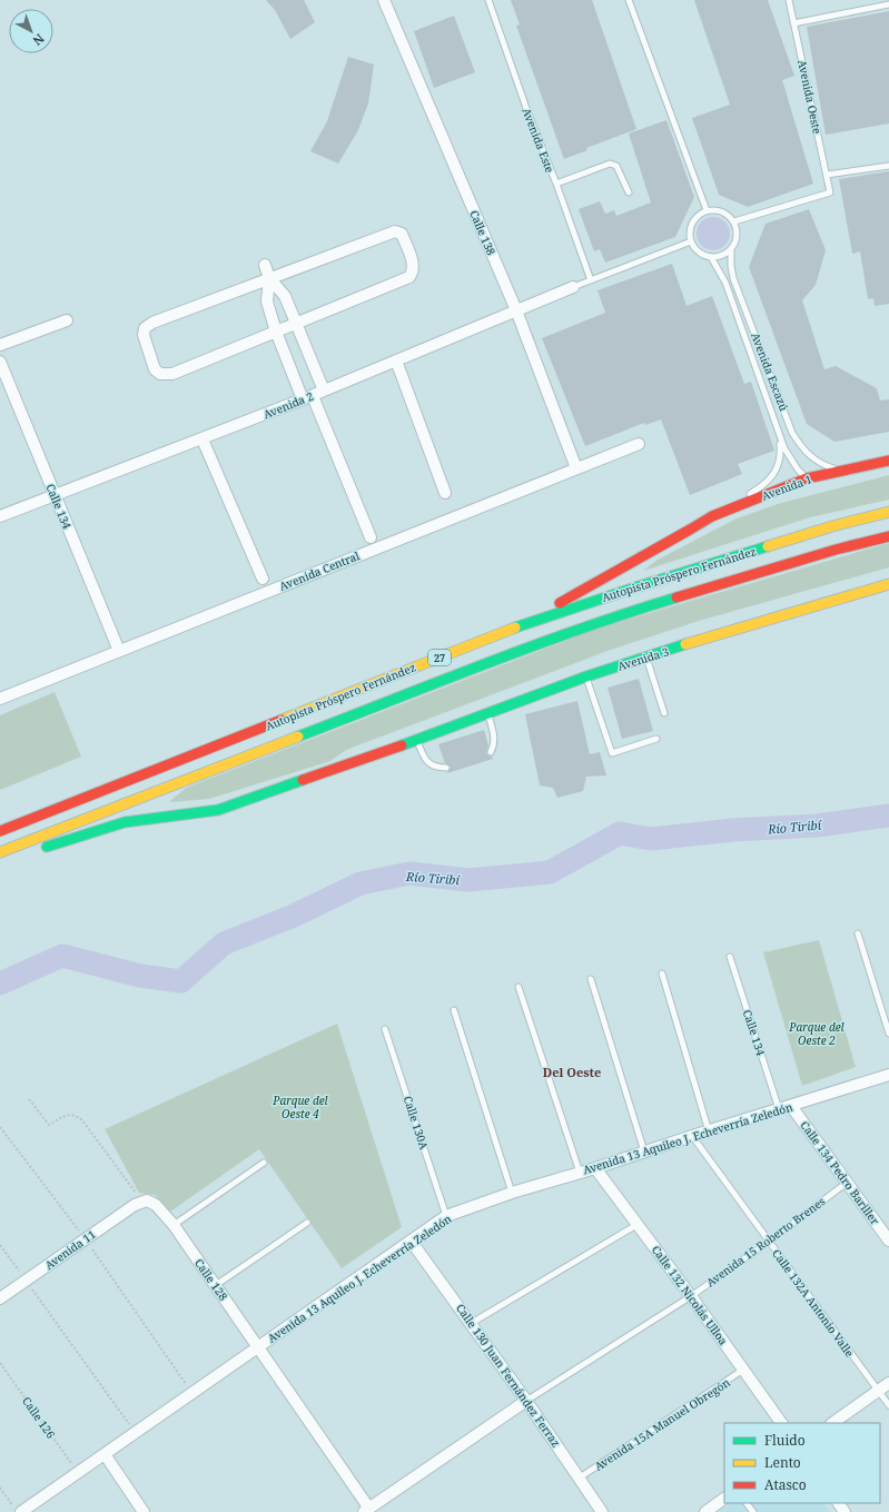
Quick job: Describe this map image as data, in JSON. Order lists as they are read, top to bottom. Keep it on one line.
{"streets":{"main road":["Avenida 1","Autopista Próspero Fernández","27","Avenida 3"],"street":["Calle 138","Avenida 2","Calle 134","Avenida Central","Avenida 13 Aquileo J. Echeverría Zeledón","Calle 134 Pedro Bariller","Avenida 11","Calle 128","Calle 132 Nicolás Ulloa","Calle 130 Juan Fernández Ferraz"],"lane":["Avenida Oeste","Avenida Este","Avenida Escazú","Calle 130A","Avenida 15 Roberto Brenes","Calle 132A Antonio Valle","Avenida 15A Manuel Obregón"],"path":["Calle 126"]},"crossings":[["Avenida Oeste","Avenida Escazú"],["Calle 138","Avenida 2"],["Calle 138","Avenida Central"],["Avenida Escazú","Avenida 1"],["Avenida 2","Calle 134"],["Avenida 1","Autopista Próspero Fernández"],["Calle 134","Avenida Central"],["Calle 134","Avenida 13 Aquileo J. Echeverría Zeledón"],["Calle 130A","Avenida 13 Aquileo J. Echeverría Zeledón"],["Avenida 13 Aquileo J. Echeverría Zeledón","Calle 134 Pedro Bariller"],["Avenida 13 Aquileo J. Echeverría Zeledón","Calle 128"],["Avenida 13 Aquileo J. Echeverría Zeledón","Calle 132 Nicolás Ulloa"],["Avenida 13 Aquileo J. Echeverría Zeledón","Calle 132A Antonio Valle"],["Avenida 13 Aquileo J. Echeverría Zeledón","Calle 130 Juan Fernández Ferraz"],["Avenida 13 Aquileo J. Echeverría Zeledón","Calle 126"],["Calle 134 Pedro Bariller","Avenida 15 Roberto Brenes"],["Avenida 15 Roberto Brenes","Calle 132 Nicolás Ulloa"],["Avenida 15 Roberto Brenes","Calle 132A Antonio Valle"],["Avenida 15 Roberto Brenes","Calle 130 Juan Fernández Ferraz"],["Avenida 11","Calle 128"],["Calle 132 Nicolás Ulloa","Avenida 15A Manuel Obregón"],["Calle 130 Juan Fernández Ferraz","Avenida 15A Manuel Obregón"]],"districts":["Del Oeste"],"water":["Río Tiribí"],"parks":["Parque del Oeste 2","Parque del Oeste 4"],"legend":["Fluido","Lento","Atasco"],"north":"bottom right"}
